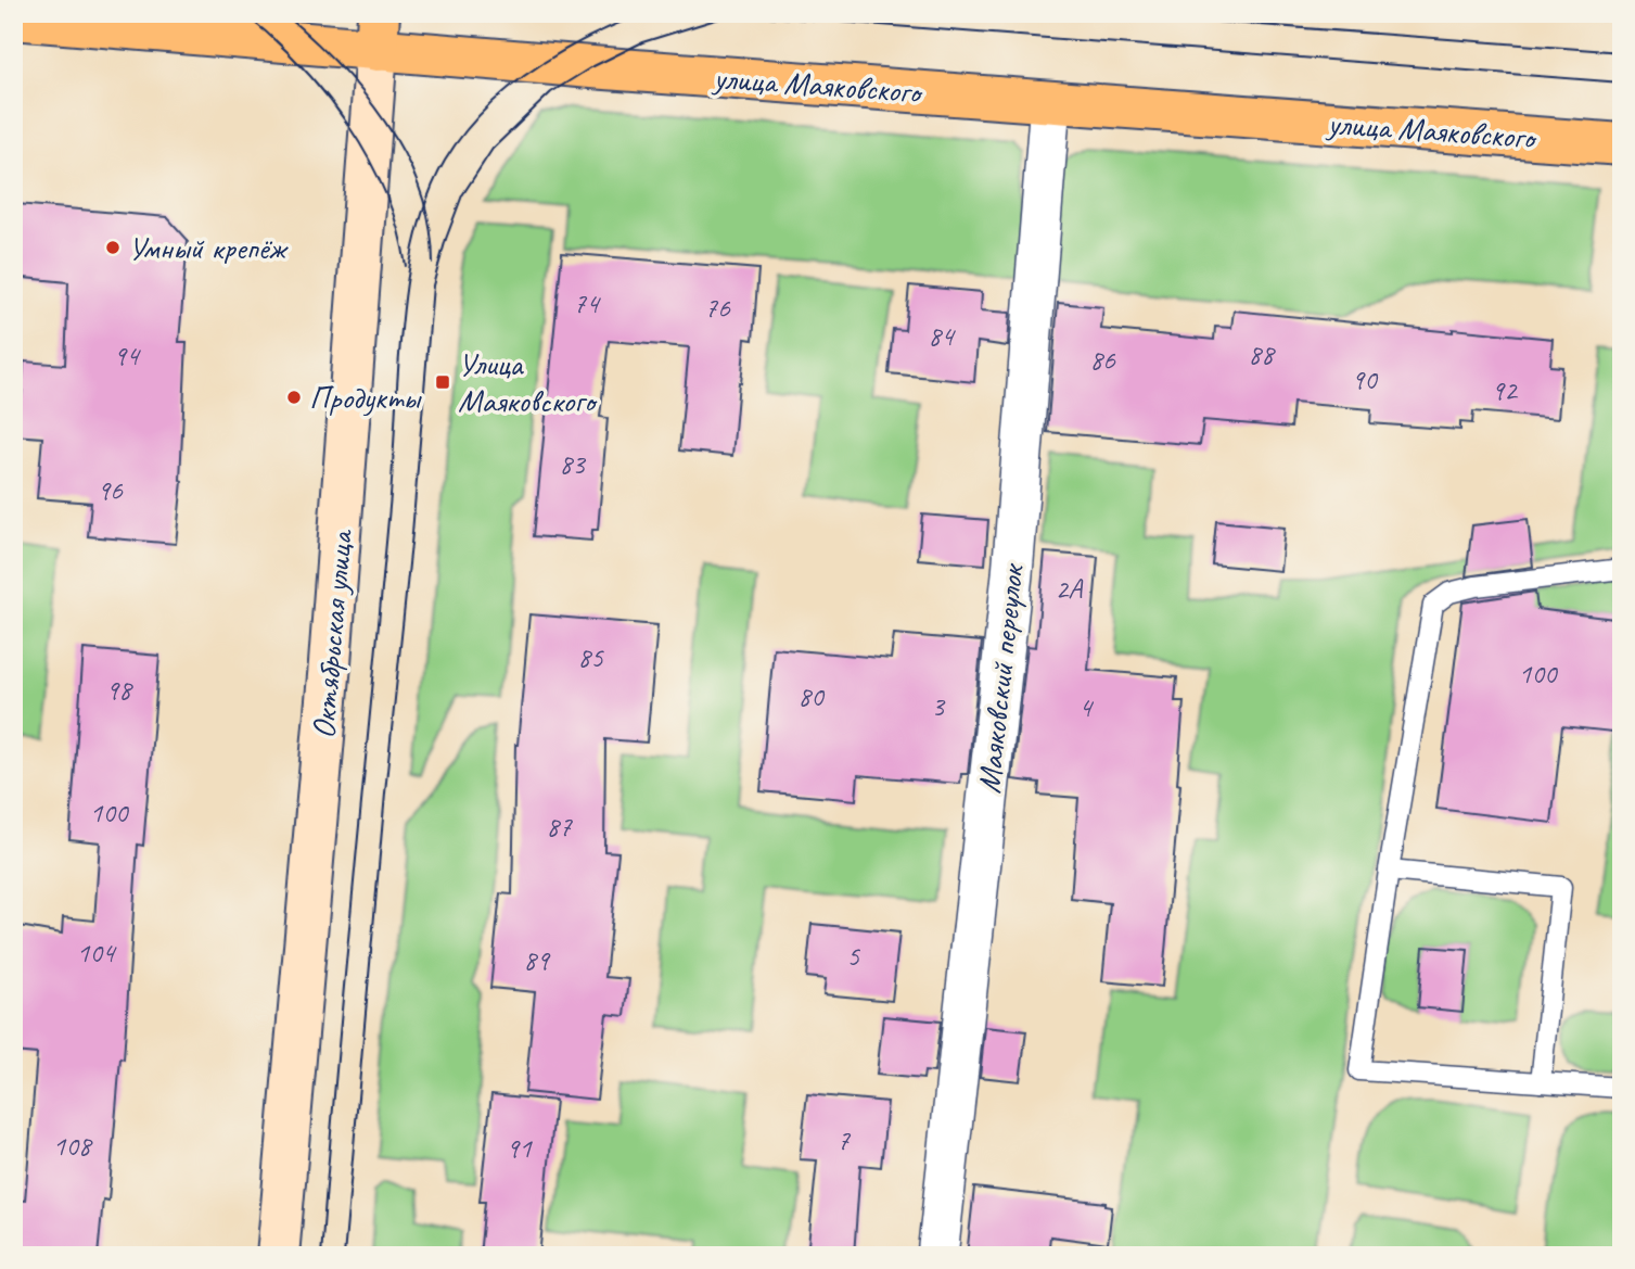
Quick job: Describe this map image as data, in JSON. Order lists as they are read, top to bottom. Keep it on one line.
{"streets":{"main road":["улица Маяковского","Октябрьская улица"],"street":["Маяковский переулок"]},"crossings":[["улица Маяковского","Октябрьская улица"],["улица Маяковского","Маяковский переулок"]],"places":{"other":["Умный крепёж","Продукты"],"transit":["Улица Маяковского"]},"house_numbers":["74","76","84","88","94","86","90","92","83","96","2А","85","100","98","80","3","4","100","87","104","5","89","7","108","91"]}
